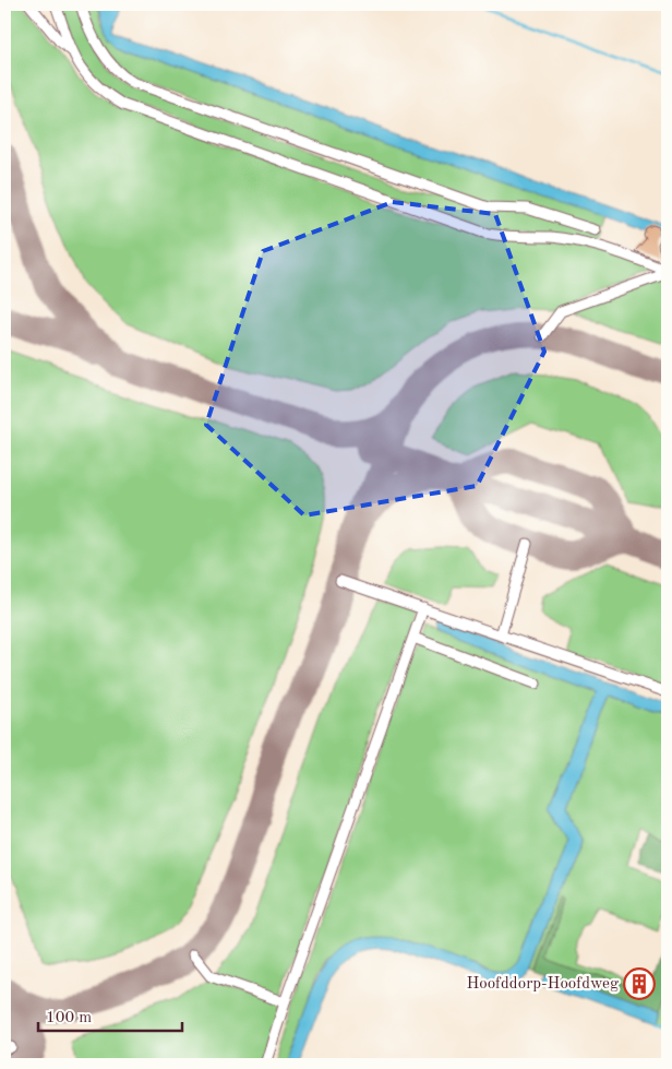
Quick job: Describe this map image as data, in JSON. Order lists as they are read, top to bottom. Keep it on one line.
{"places":{"building":["Hoofddorp-Hoofdweg"]},"scale_bar":"100 m"}
